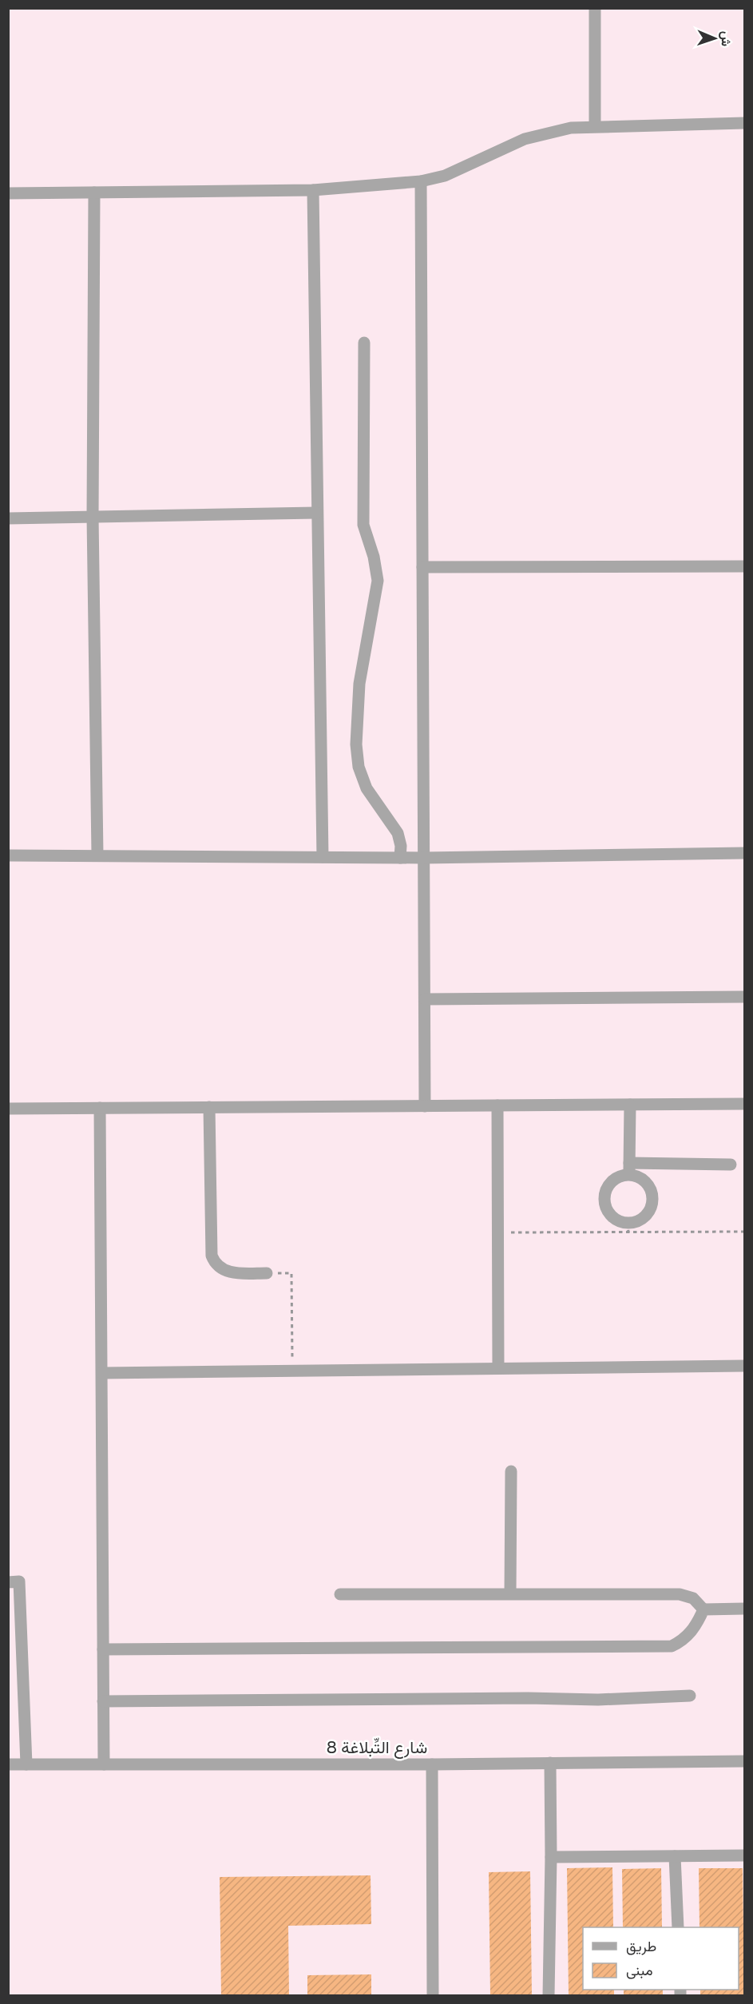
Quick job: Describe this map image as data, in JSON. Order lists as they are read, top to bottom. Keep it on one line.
{"streets":{"street":["شارع التِّبلاغة 8"]},"legend":["طريق","مبنى"],"north":"right"}
